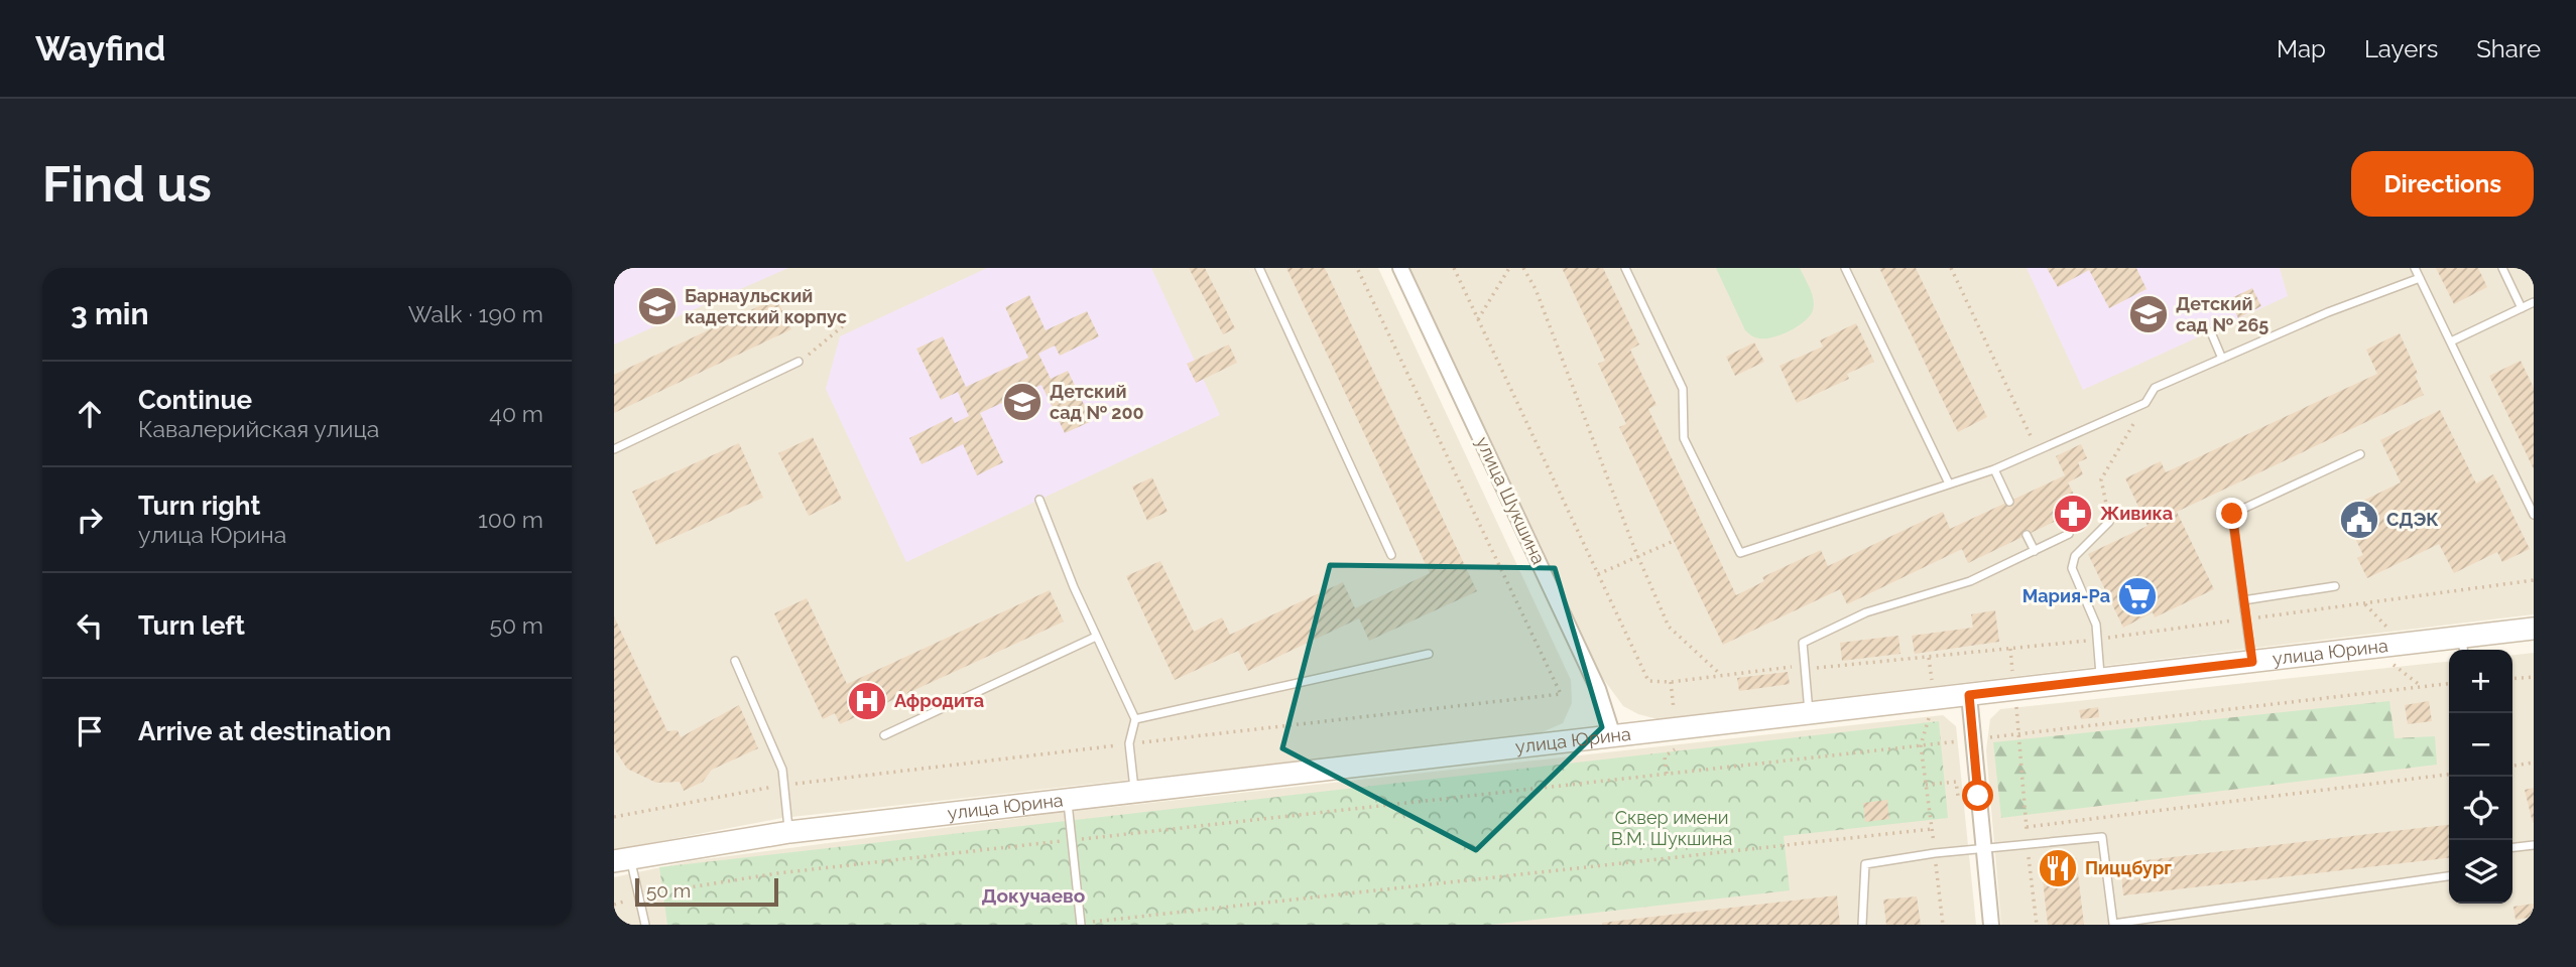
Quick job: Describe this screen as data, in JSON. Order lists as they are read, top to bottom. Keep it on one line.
{"streets":{"street":["улица Шукшина","улица Юрина"]},"crossings":[["улица Шукшина","улица Юрина"]],"districts":["Докучаево"],"parks":["Сквер имени В.М. Шукшина"],"places":{"school or university":["Барнаульский кадетский корпус","Детский сад № 265","Детский сад № 200"],"pharmacy":["Живика"],"public building":["СДЭК"],"supermarket":["Мария-Ра"],"hospital":["Афродита"],"restaurant":["Пиццбург"]},"scale_bar":"50 m","page":{"header":"Wayfind","nav":["Map","Layers","Share"],"buttons":"Directions","title":"Find us","heading":["3 min","Walk · 190 m"],"list":[["Continue","Кавалерийская улица","40 m"],["Turn right","улица Юрина","100 m"],["Turn left","50 m"],"Arrive at destination"],"map_buttons":["+","−"],"scale":"50 m"}}
